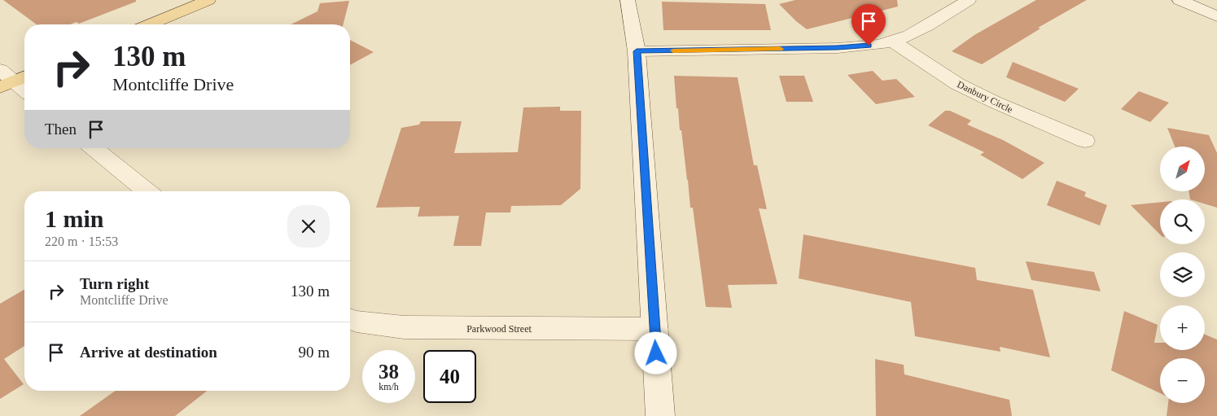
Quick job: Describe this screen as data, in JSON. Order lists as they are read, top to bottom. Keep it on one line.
{"streets":{"street":["Danbury Circle","Parkwood Street"]},"north":"top right","page":{"turn":["130 m","Montcliffe Drive"],"then":"Then","map_buttons":["+","−"],"heading":["1 min","220 m · 15:53"],"list":[{"name":"Turn right","note":"Montcliffe Drive","value":"130 m"},{"name":"Arrive at destination","value":"90 m"}],"speed":"38 km/h","limit":"40"}}
